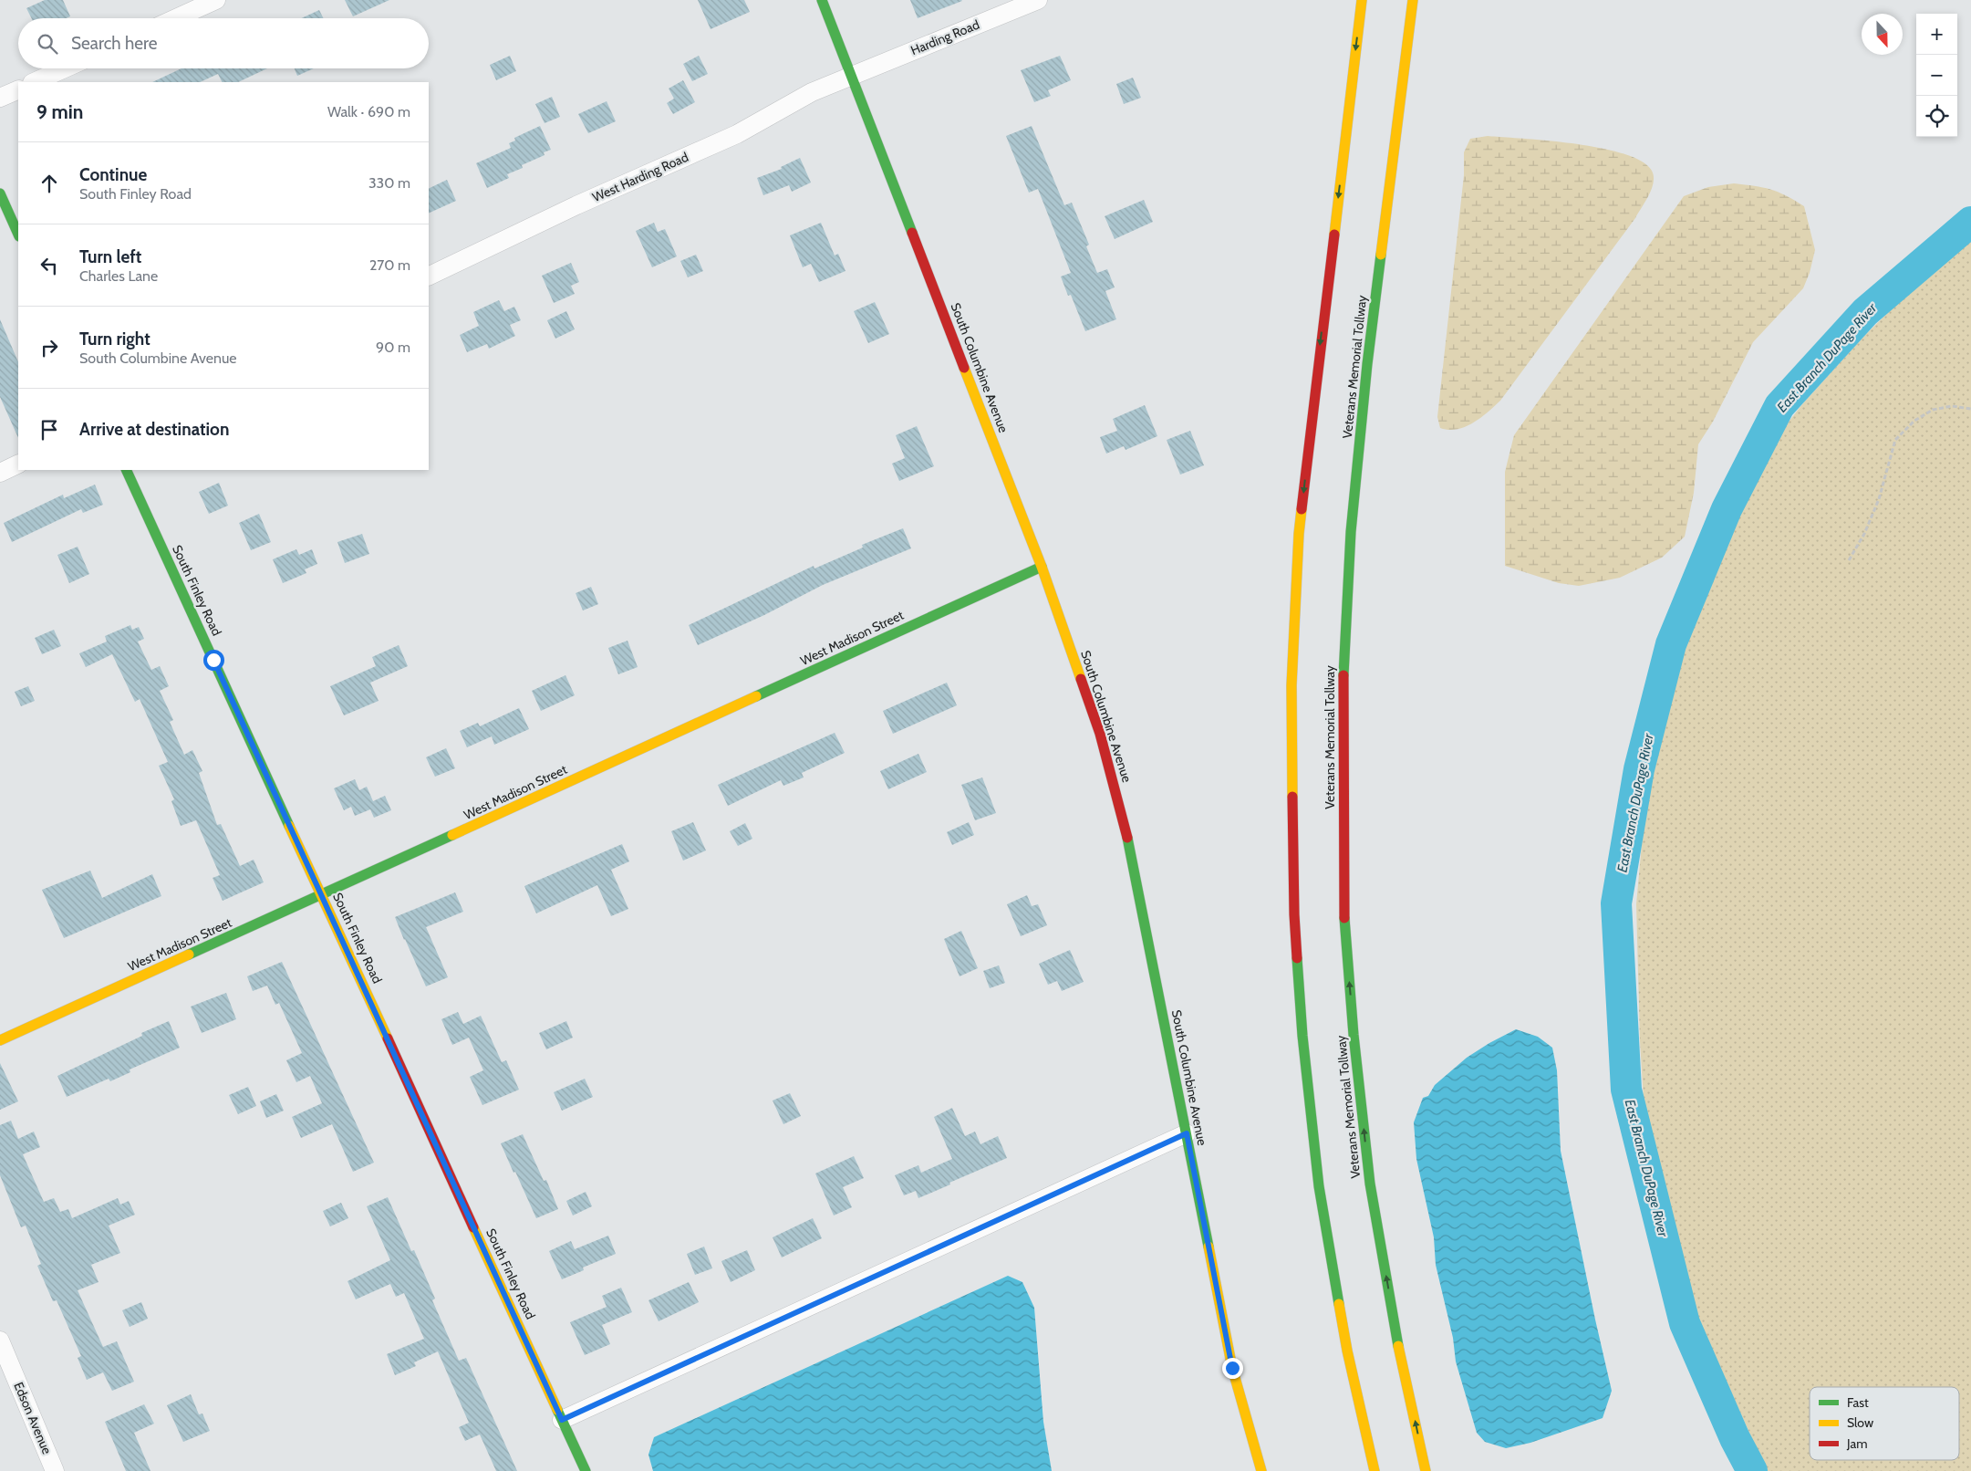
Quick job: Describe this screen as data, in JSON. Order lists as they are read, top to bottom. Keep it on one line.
{"streets":{"main road":["Veterans Memorial Tollway","South Columbine Avenue","South Finley Road","West Madison Street"],"street":["Harding Road","West Harding Road","Edson Avenue"]},"crossings":[["Harding Road","West Harding Road"],["Harding Road","South Columbine Avenue"],["West Harding Road","South Columbine Avenue"],["South Columbine Avenue","West Madison Street"],["South Finley Road","West Madison Street"]],"water":["East Branch DuPage River"],"legend":["Fast","Slow","Jam"],"north":"bottom","page":{"map_buttons":["+","−"],"search":"Search here","heading":["9 min","Walk · 690 m"],"list":[["Continue","South Finley Road","330 m"],["Turn left","Charles Lane","270 m"],["Turn right","South Columbine Avenue","90 m"],"Arrive at destination"]}}
